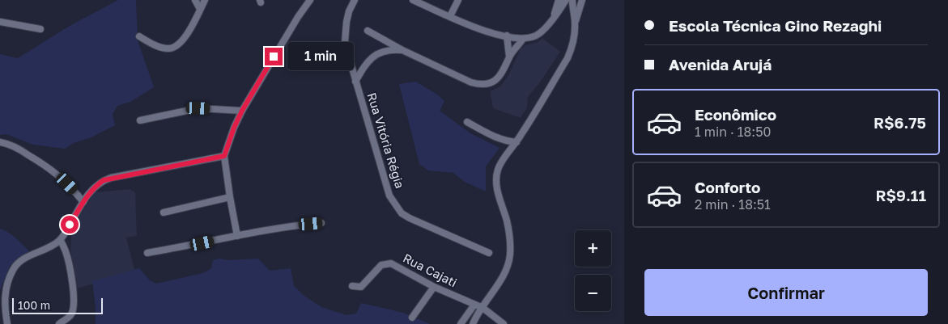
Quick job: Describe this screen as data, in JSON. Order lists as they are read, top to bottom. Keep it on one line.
{"streets":{"street":["Rua Vitória Régia","Rua Cajati"]},"scale_bar":"100 m","page":{"banner":["Escola Técnica Gino Rezaghi","Avenida Arujá"],"bubble":"1 min","list":[{"name":"Econômico","note":"1 min · 18:50","value":"R$6.75"},{"name":"Conforto","note":"2 min · 18:51","value":"R$9.11"}],"map_buttons":["+","−"],"buttons":"Confirmar","scale":"100 m"}}
